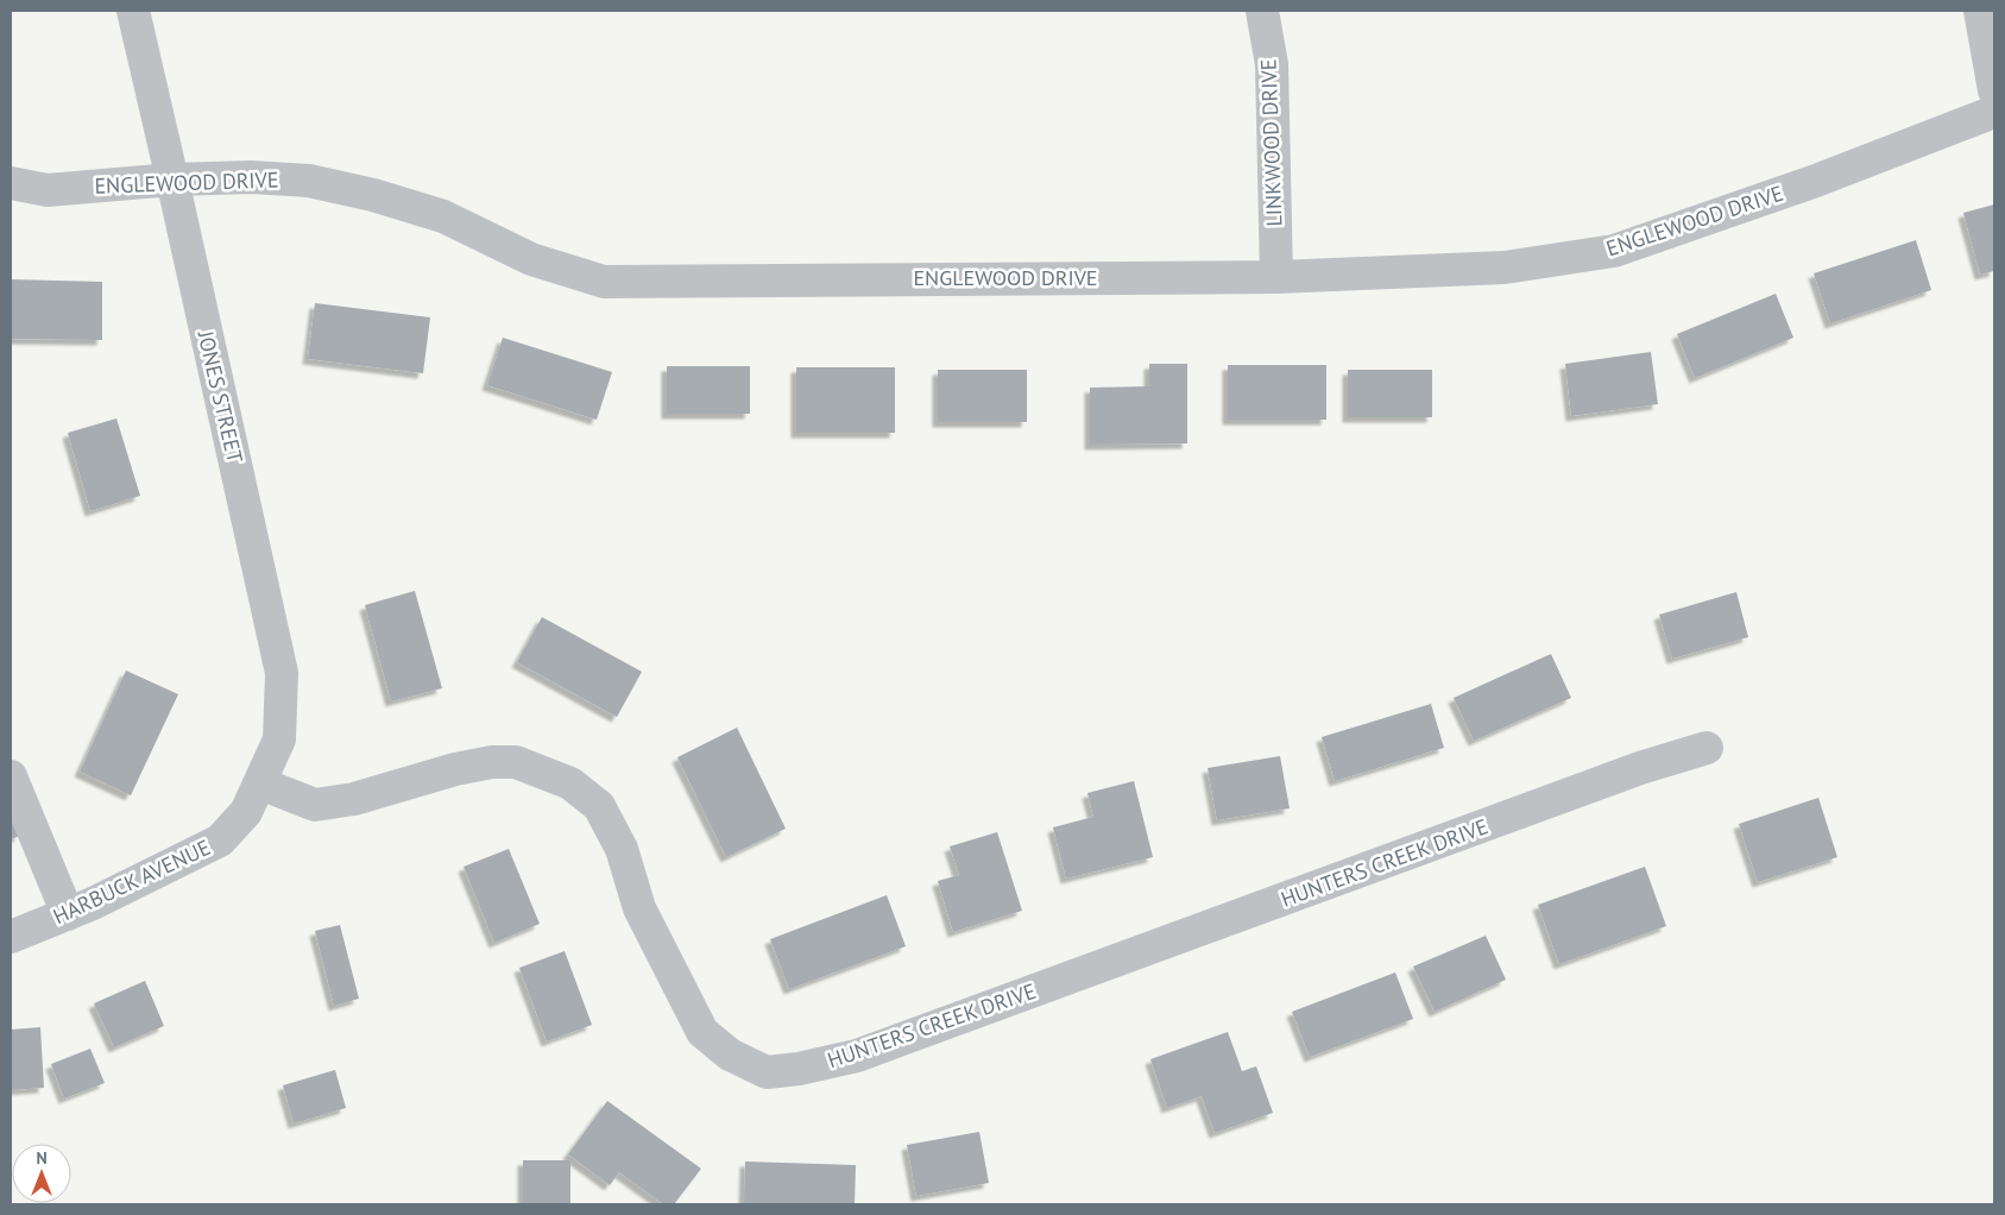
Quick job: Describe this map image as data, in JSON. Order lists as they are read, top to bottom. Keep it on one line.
{"streets":{"street":["LINKWOOD DRIVE","ENGLEWOOD DRIVE","JONES STREET","HUNTERS CREEK DRIVE","HARBUCK AVENUE"]},"crossings":[["LINKWOOD DRIVE","ENGLEWOOD DRIVE"],["ENGLEWOOD DRIVE","JONES STREET"],["JONES STREET","HUNTERS CREEK DRIVE"],["JONES STREET","HARBUCK AVENUE"],["HUNTERS CREEK DRIVE","HARBUCK AVENUE"]],"north":"top"}
